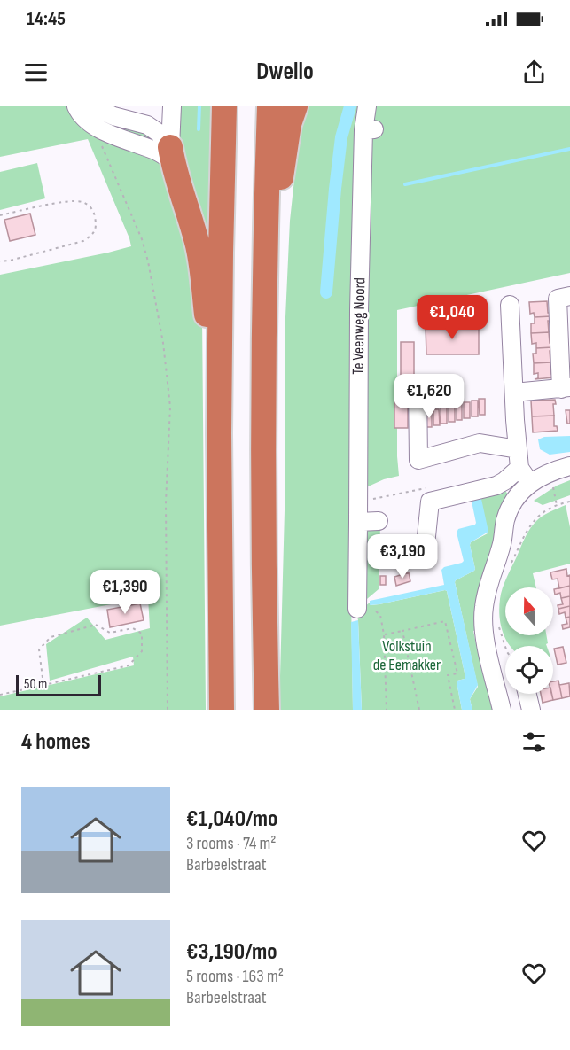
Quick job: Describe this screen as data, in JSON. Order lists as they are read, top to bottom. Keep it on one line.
{"streets":{"street":["Te Veenweg Noord"]},"parks":["Volkstuin de Eemakker"],"scale_bar":"50 m","north":"top","page":{"status":"14:45","header":"Dwello","price":["€1,040","€1,620","€3,190","€1,390"],"scale":"50 m","heading":"4 homes","list":[{"name":"€1,040/mo","note":"3 rooms · 74 m² · Barbeelstraat"},{"name":"€3,190/mo","note":"5 rooms · 163 m² · Barbeelstraat"}]}}
